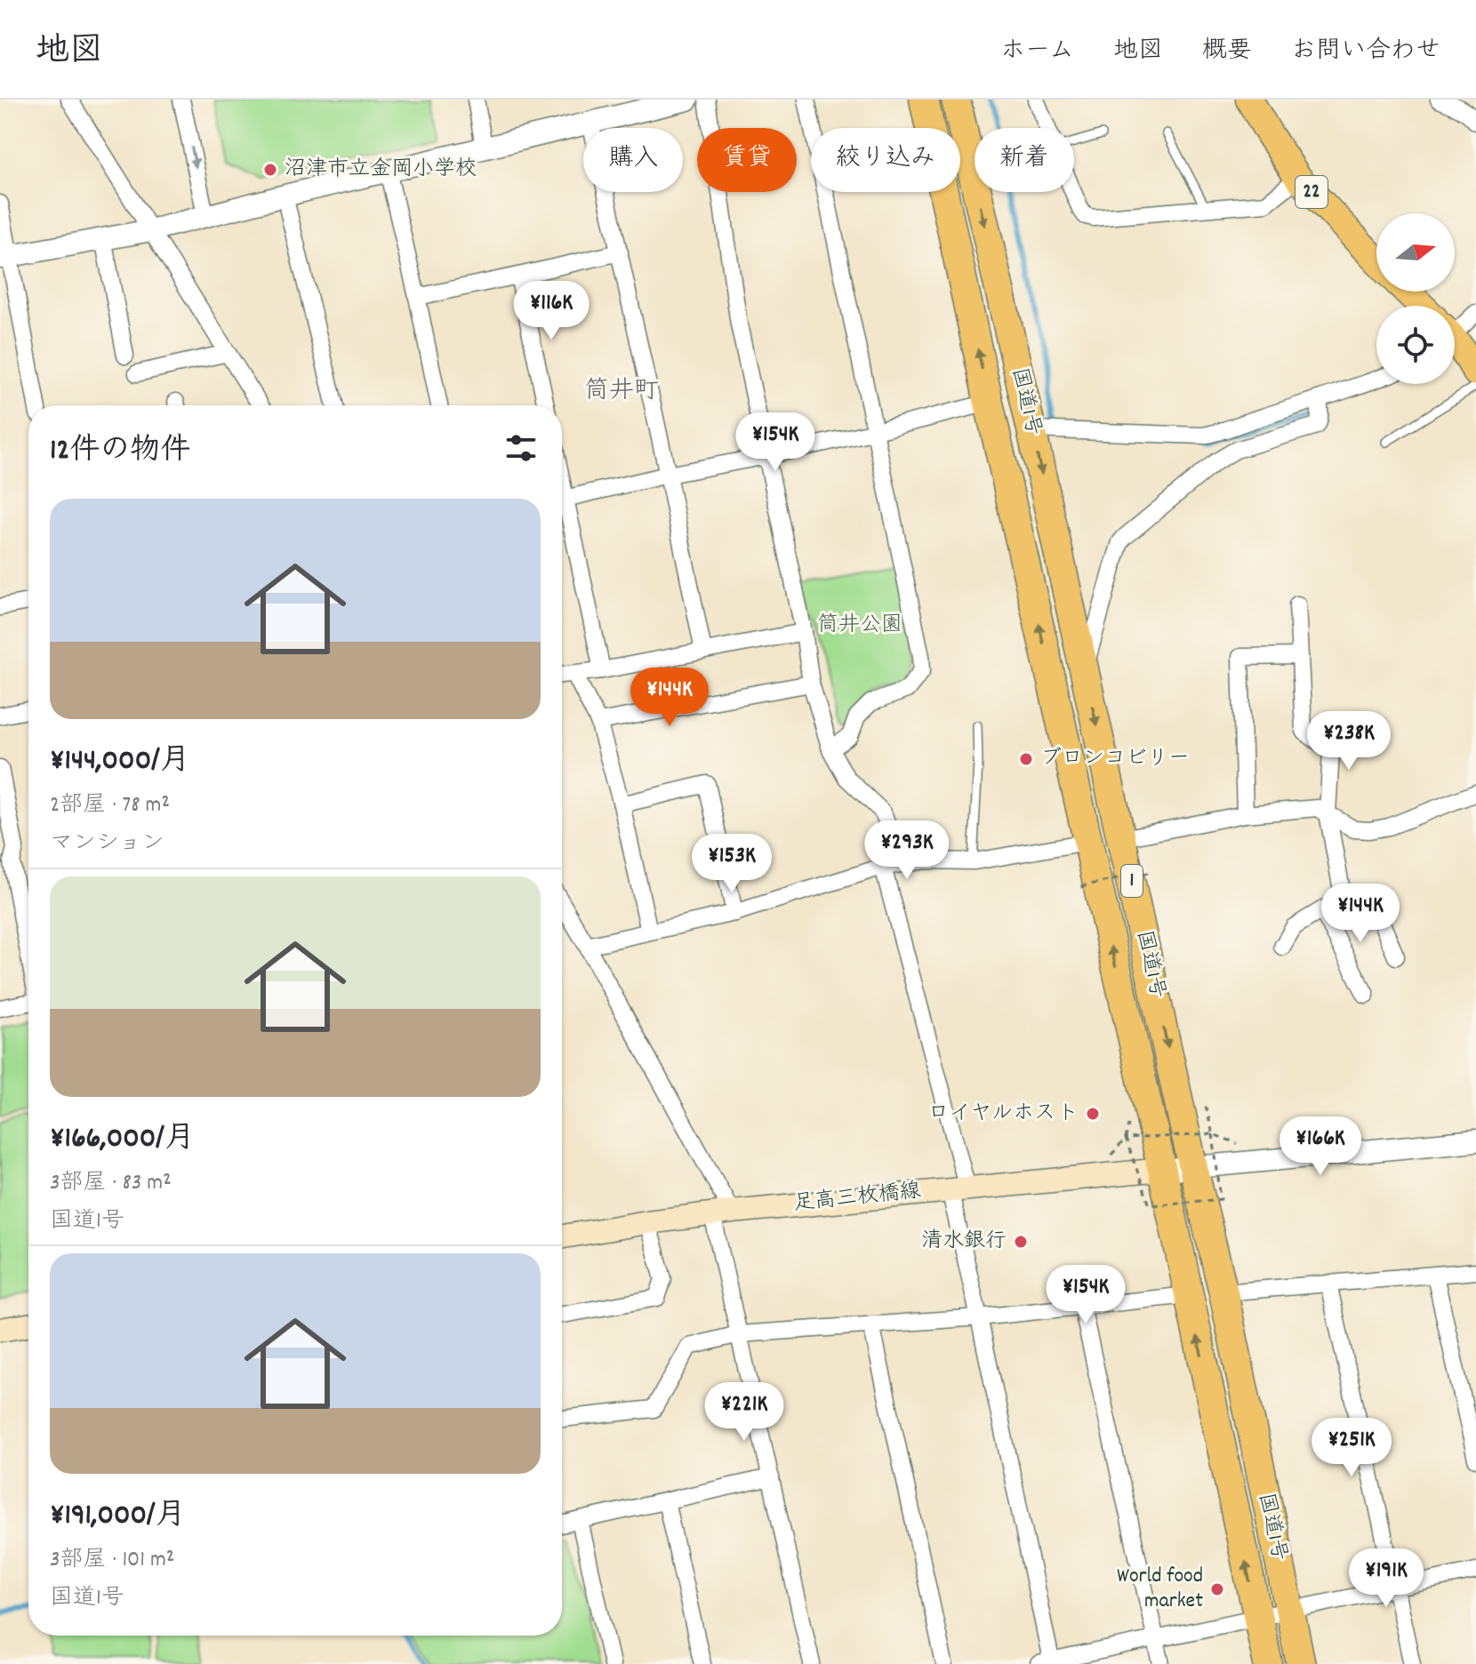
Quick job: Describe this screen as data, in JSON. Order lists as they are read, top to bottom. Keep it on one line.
{"streets":{"highway":["国道1号","1"],"main road":["22","足高三枚橋線"]},"crossings":[["国道1号","足高三枚橋線"]],"districts":["筒井町"],"parks":["筒井公園"],"places":["沼津市立金岡小学校","ブロンコビリー","ロイヤルホスト","清水銀行","World food market"],"north":"right","page":{"header":"地図","nav":["ホーム","地図","概要","お問い合わせ"],"chip":["購入","賃貸","絞り込み","新着"],"price":["¥116K","¥154K","¥144K","¥238K","¥293K","¥153K","¥144K","¥166K","¥154K","¥221K","¥251K","¥191K"],"heading":"12件の物件","list":[{"name":"¥144,000/月","note":"2部屋 · 78 m² · マンション"},{"name":"¥166,000/月","note":"3部屋 · 83 m² · 国道1号"},{"name":"¥191,000/月","note":"3部屋 · 101 m² · 国道1号"}]}}
